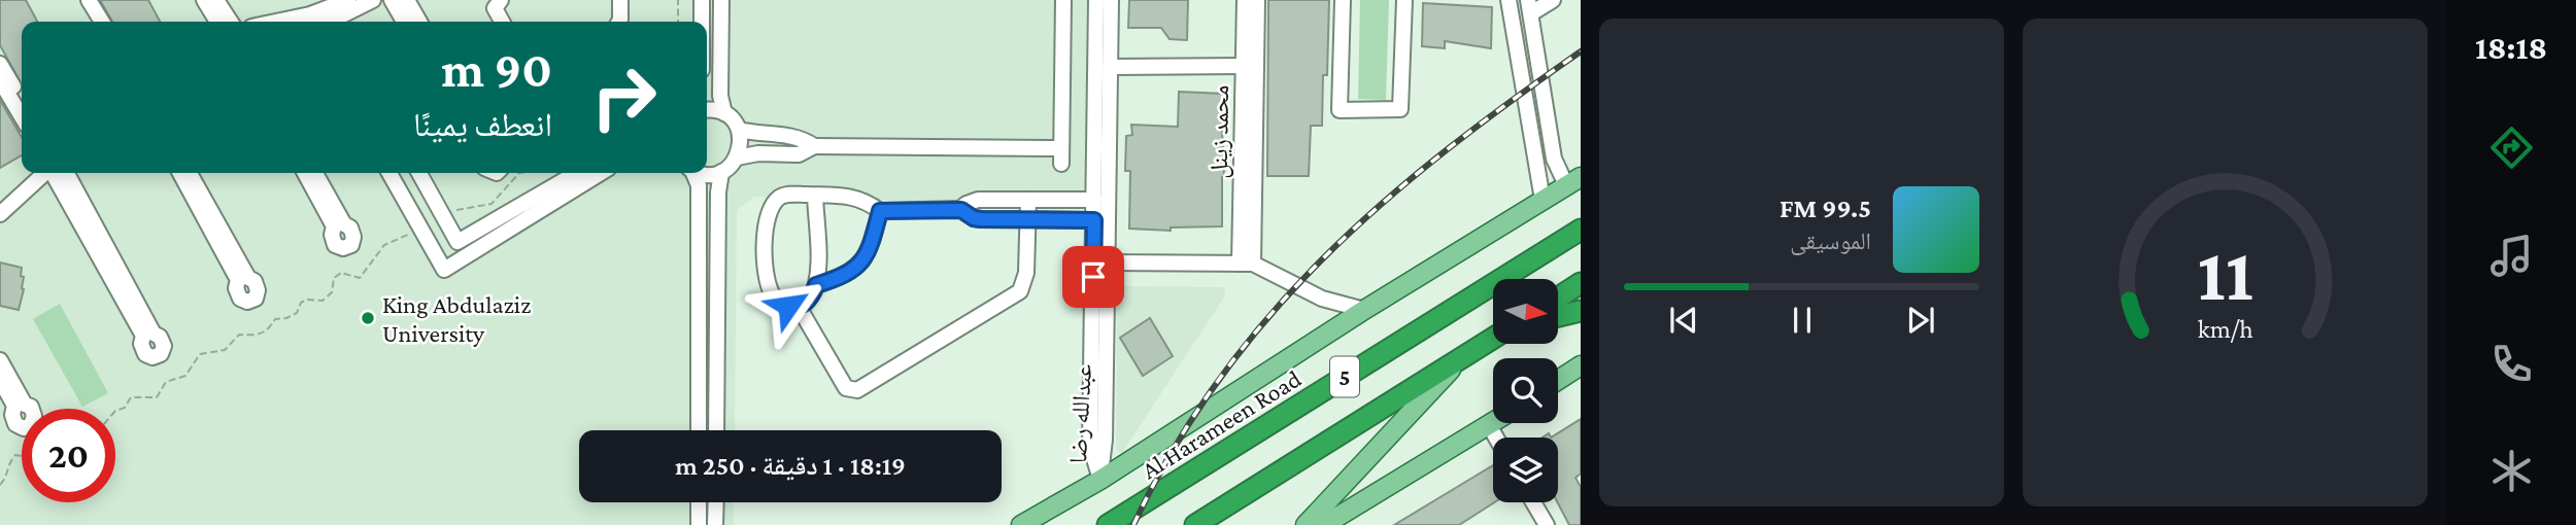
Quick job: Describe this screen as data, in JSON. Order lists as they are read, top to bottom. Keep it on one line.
{"streets":{"highway":["5","Al Harameen Road"],"street":["محمد زينل","عبدالله رضا"]},"places":["King Abdulaziz University"],"north":"right","page":{"tabs":"18:18","turn":["90 m","انعطف يمينًا"],"song":["99.5 FM","الموسيقى"],"limit":"20","trip":"18:19 · 1 دقيقة · 250 m","gauge":["11","km/h"]}}
